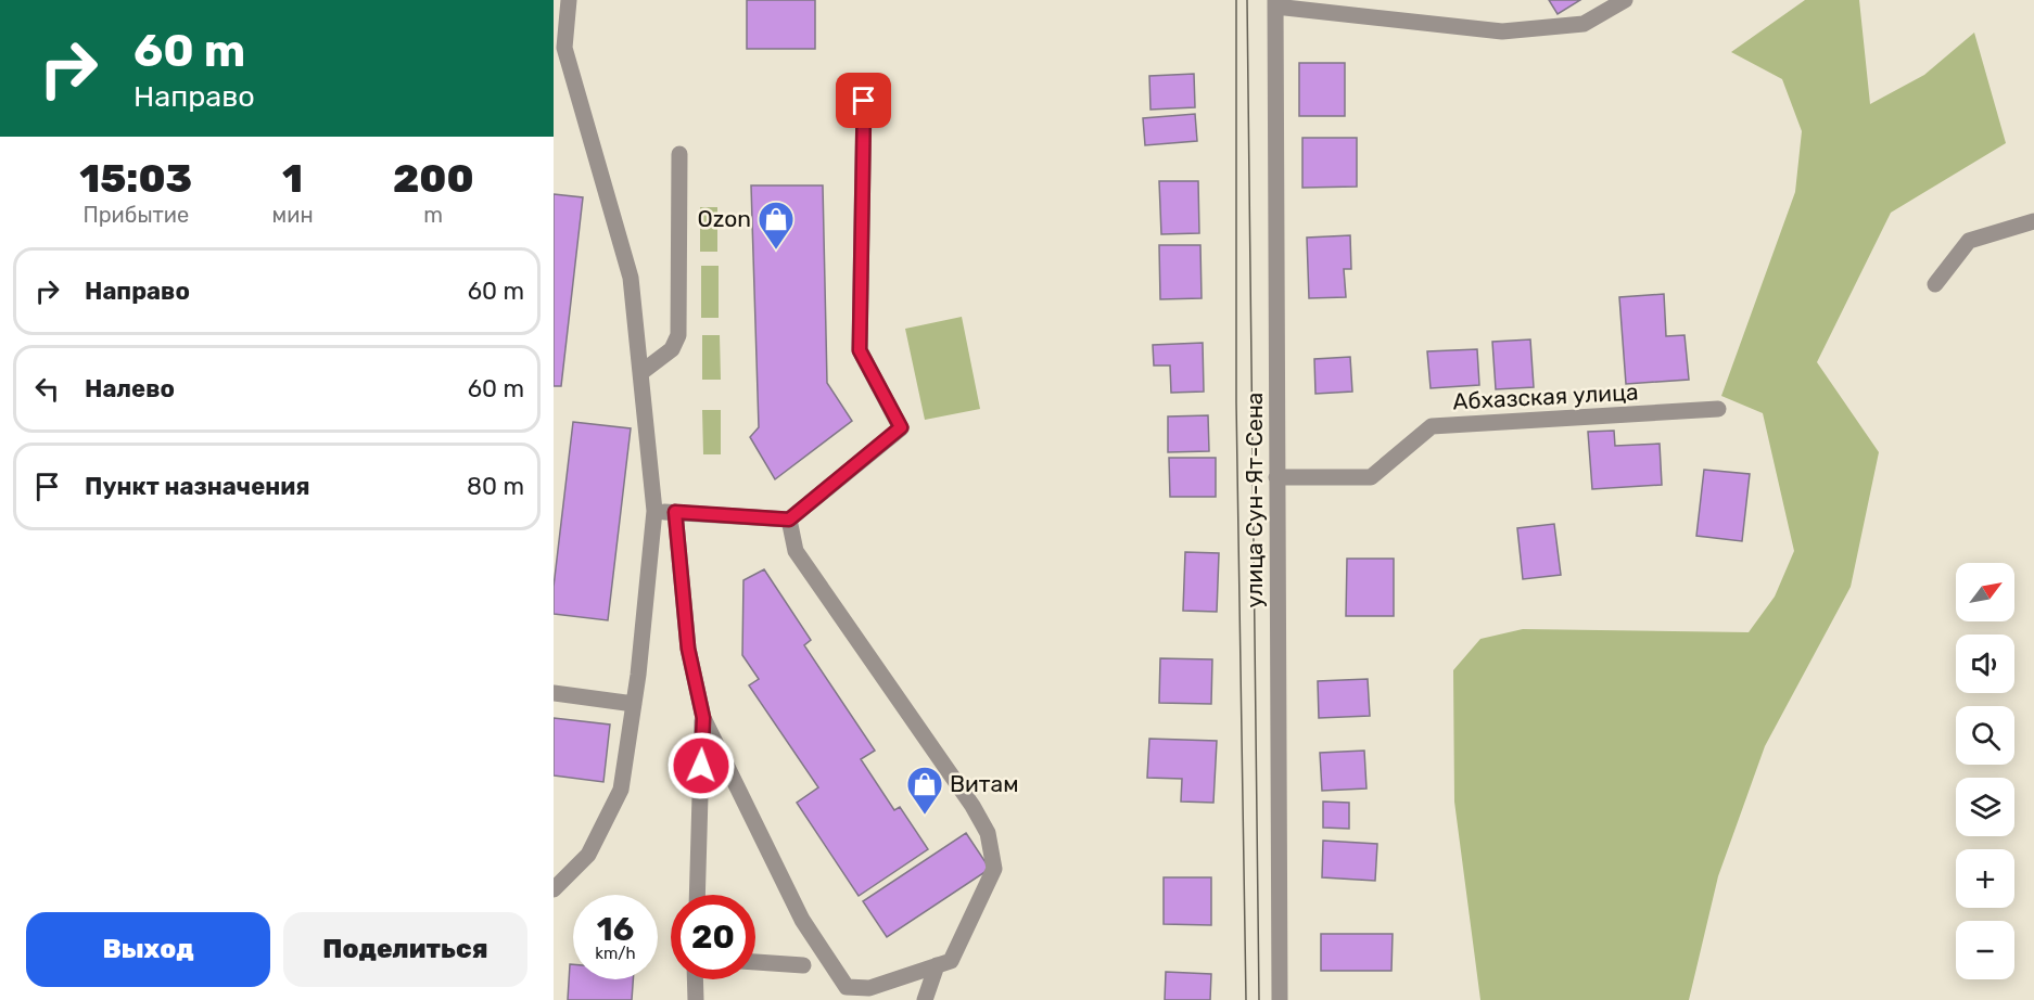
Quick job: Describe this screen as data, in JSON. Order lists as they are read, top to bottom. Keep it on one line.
{"streets":{"street":["Абхазская улица","улица Сун-Ят-Сена"]},"crossings":[["Абхазская улица","улица Сун-Ят-Сена"]],"places":{"shop":["Ozon","Витам"]},"north":"top right","page":{"turn":["60 m","Направо"],"eta":["15:03","Прибытие","1","мин","200","m"],"list":[{"name":"Направо","value":"60 m"},{"name":"Налево","value":"60 m"},{"name":"Пункт назначения","value":"80 m"}],"map_buttons":["+","−"],"speed":"16 km/h","limit":"20","buttons":["Выход","Поделиться"]}}
